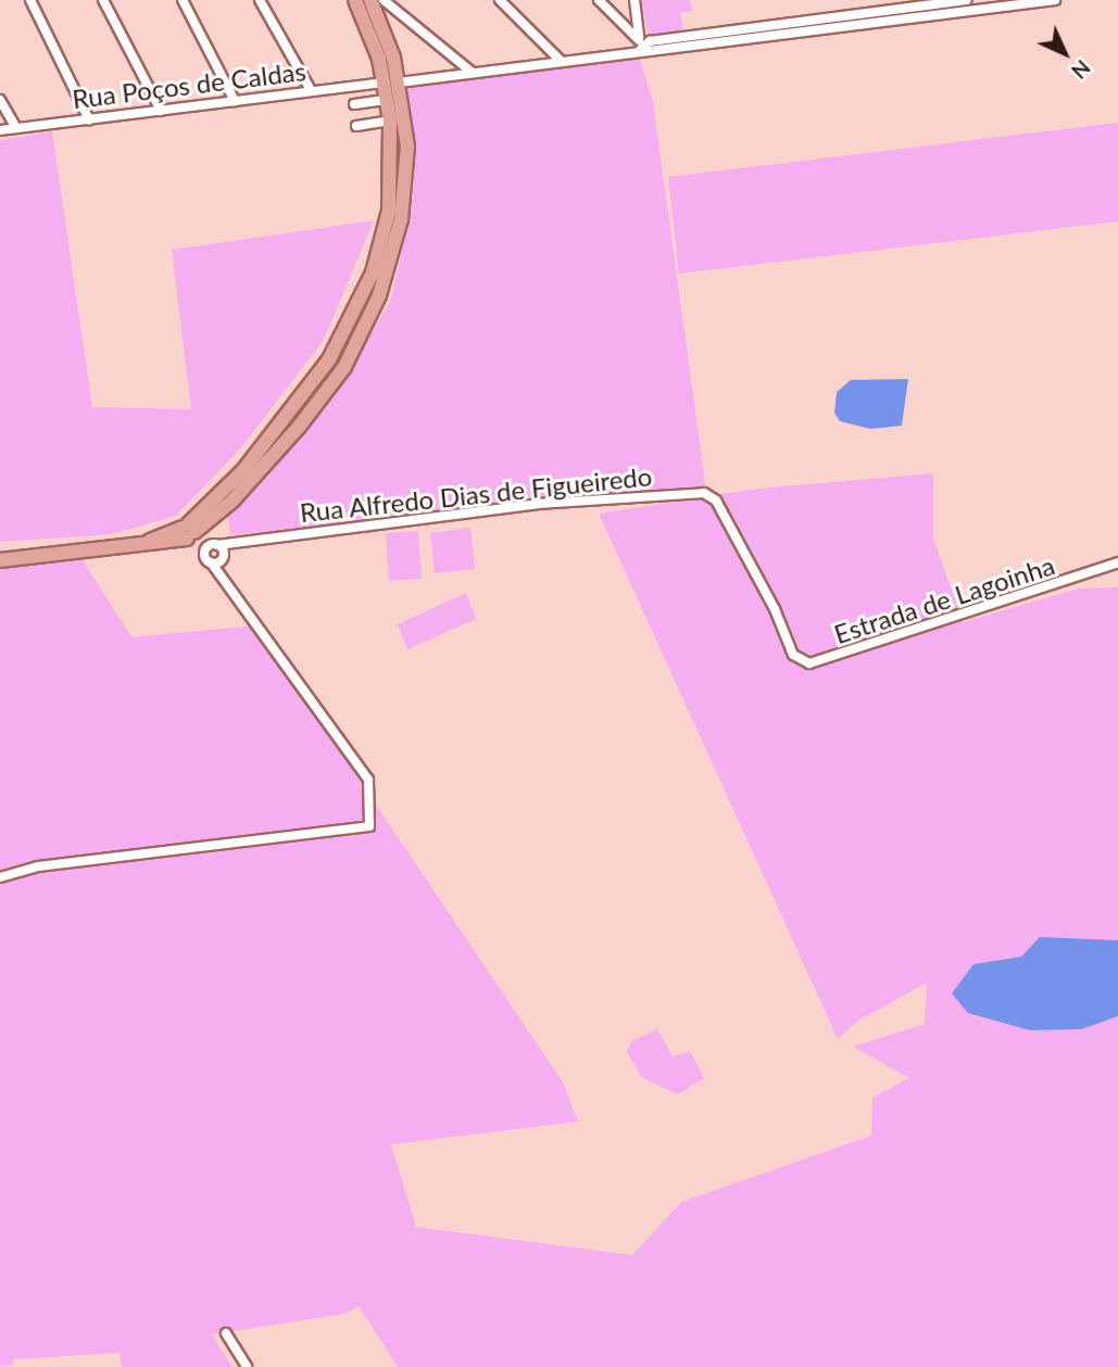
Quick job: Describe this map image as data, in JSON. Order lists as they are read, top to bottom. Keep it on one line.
{"streets":{"street":["Rua Poços de Caldas","Rua Alfredo Dias de Figueiredo","Estrada de Lagoinha"]},"crossings":[["Rua Alfredo Dias de Figueiredo","Estrada de Lagoinha"]],"north":"bottom right"}
